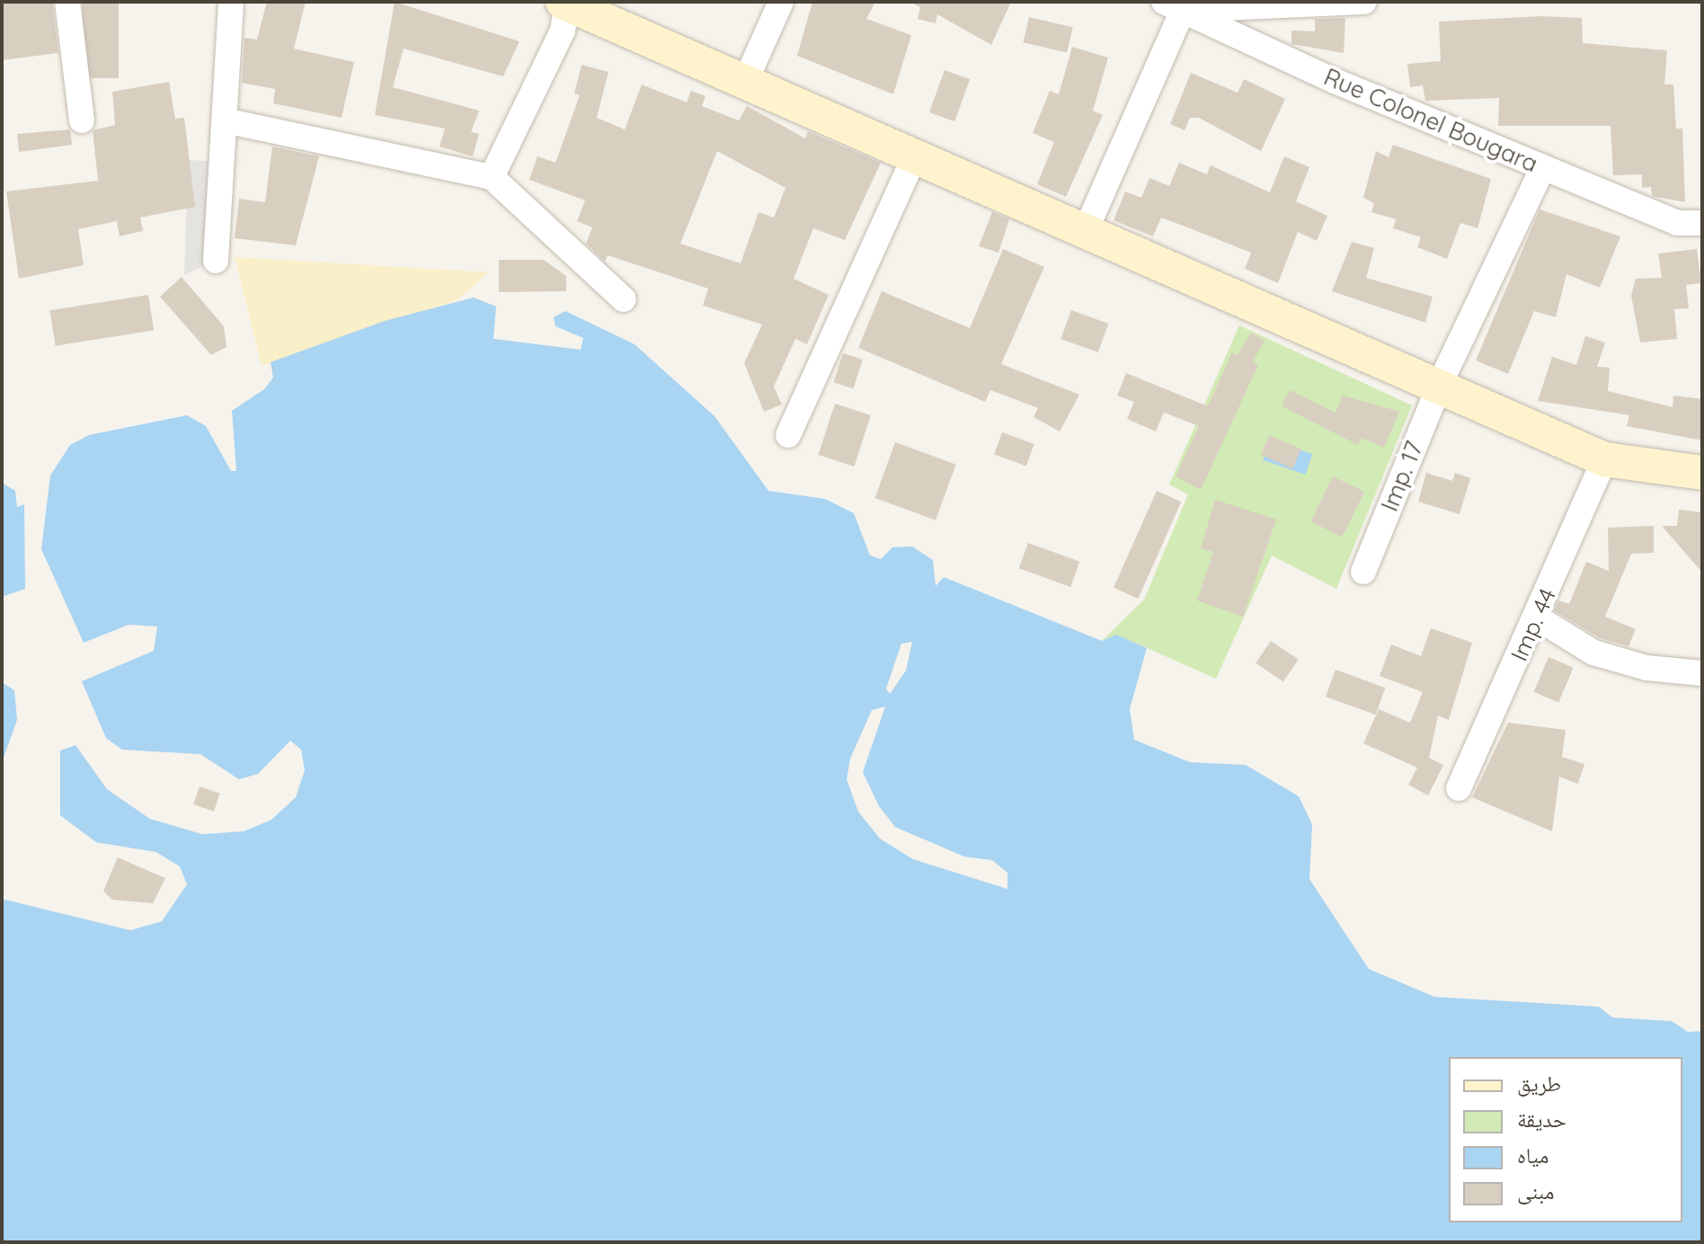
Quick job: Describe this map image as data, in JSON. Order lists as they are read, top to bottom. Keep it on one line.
{"streets":{"street":["Rue Colonel Bougara","Imp. 17","Imp. 44"]},"crossings":[["Rue Colonel Bougara","Imp. 17"]],"legend":["طريق","حديقة","مياه","مبنى"]}
